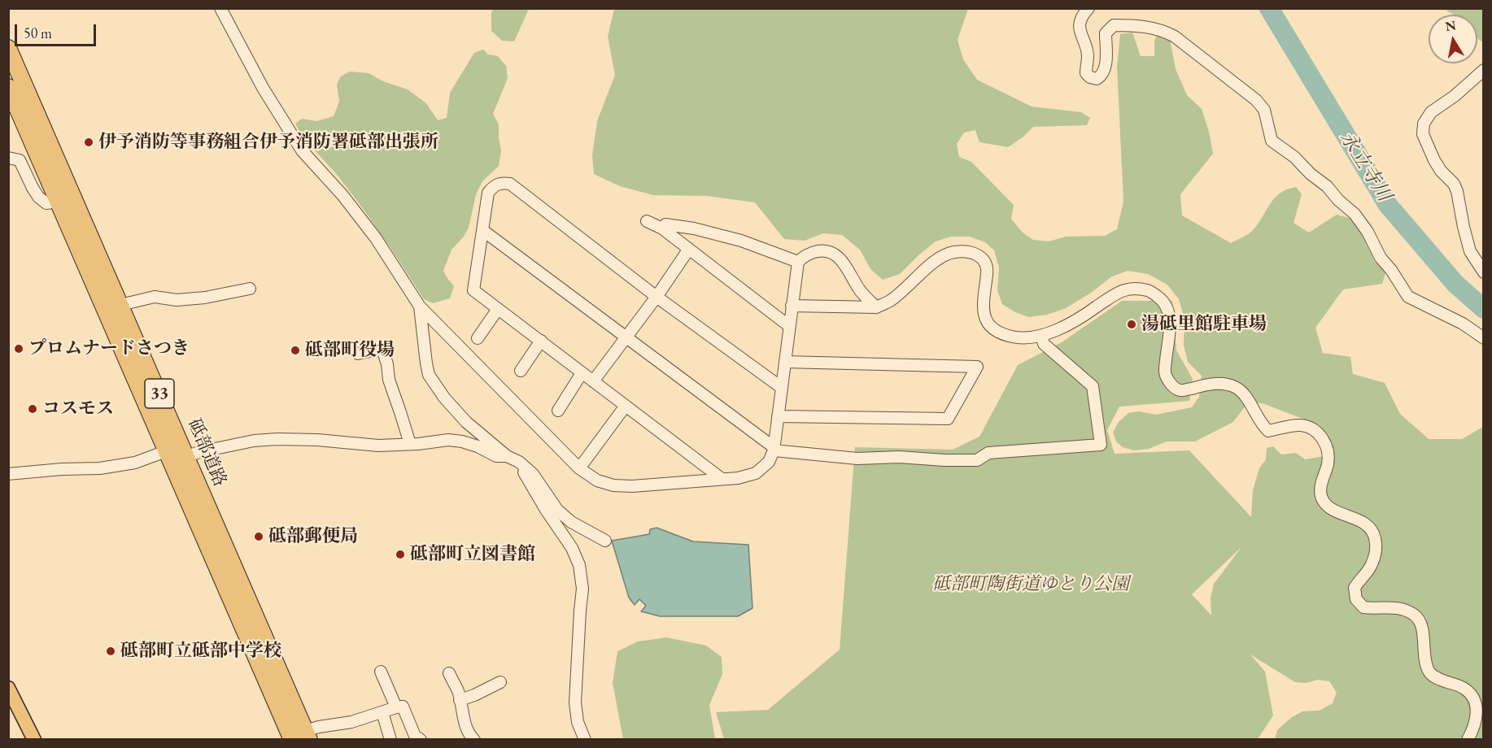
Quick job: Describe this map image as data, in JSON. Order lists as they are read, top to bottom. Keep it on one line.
{"streets":{"highway":["33","砥部道路"]},"water":["永立寺川"],"parks":["砥部町陶街道ゆとり公園"],"places":["伊予消防等事務組合伊予消防署砥部出張所","湯砥里館駐車場","プロムナードさつき","砥部町役場","コスモス","砥部郵便局","砥部町立図書館","砥部町立砥部中学校"],"scale_bar":"50 m","north":"top"}
